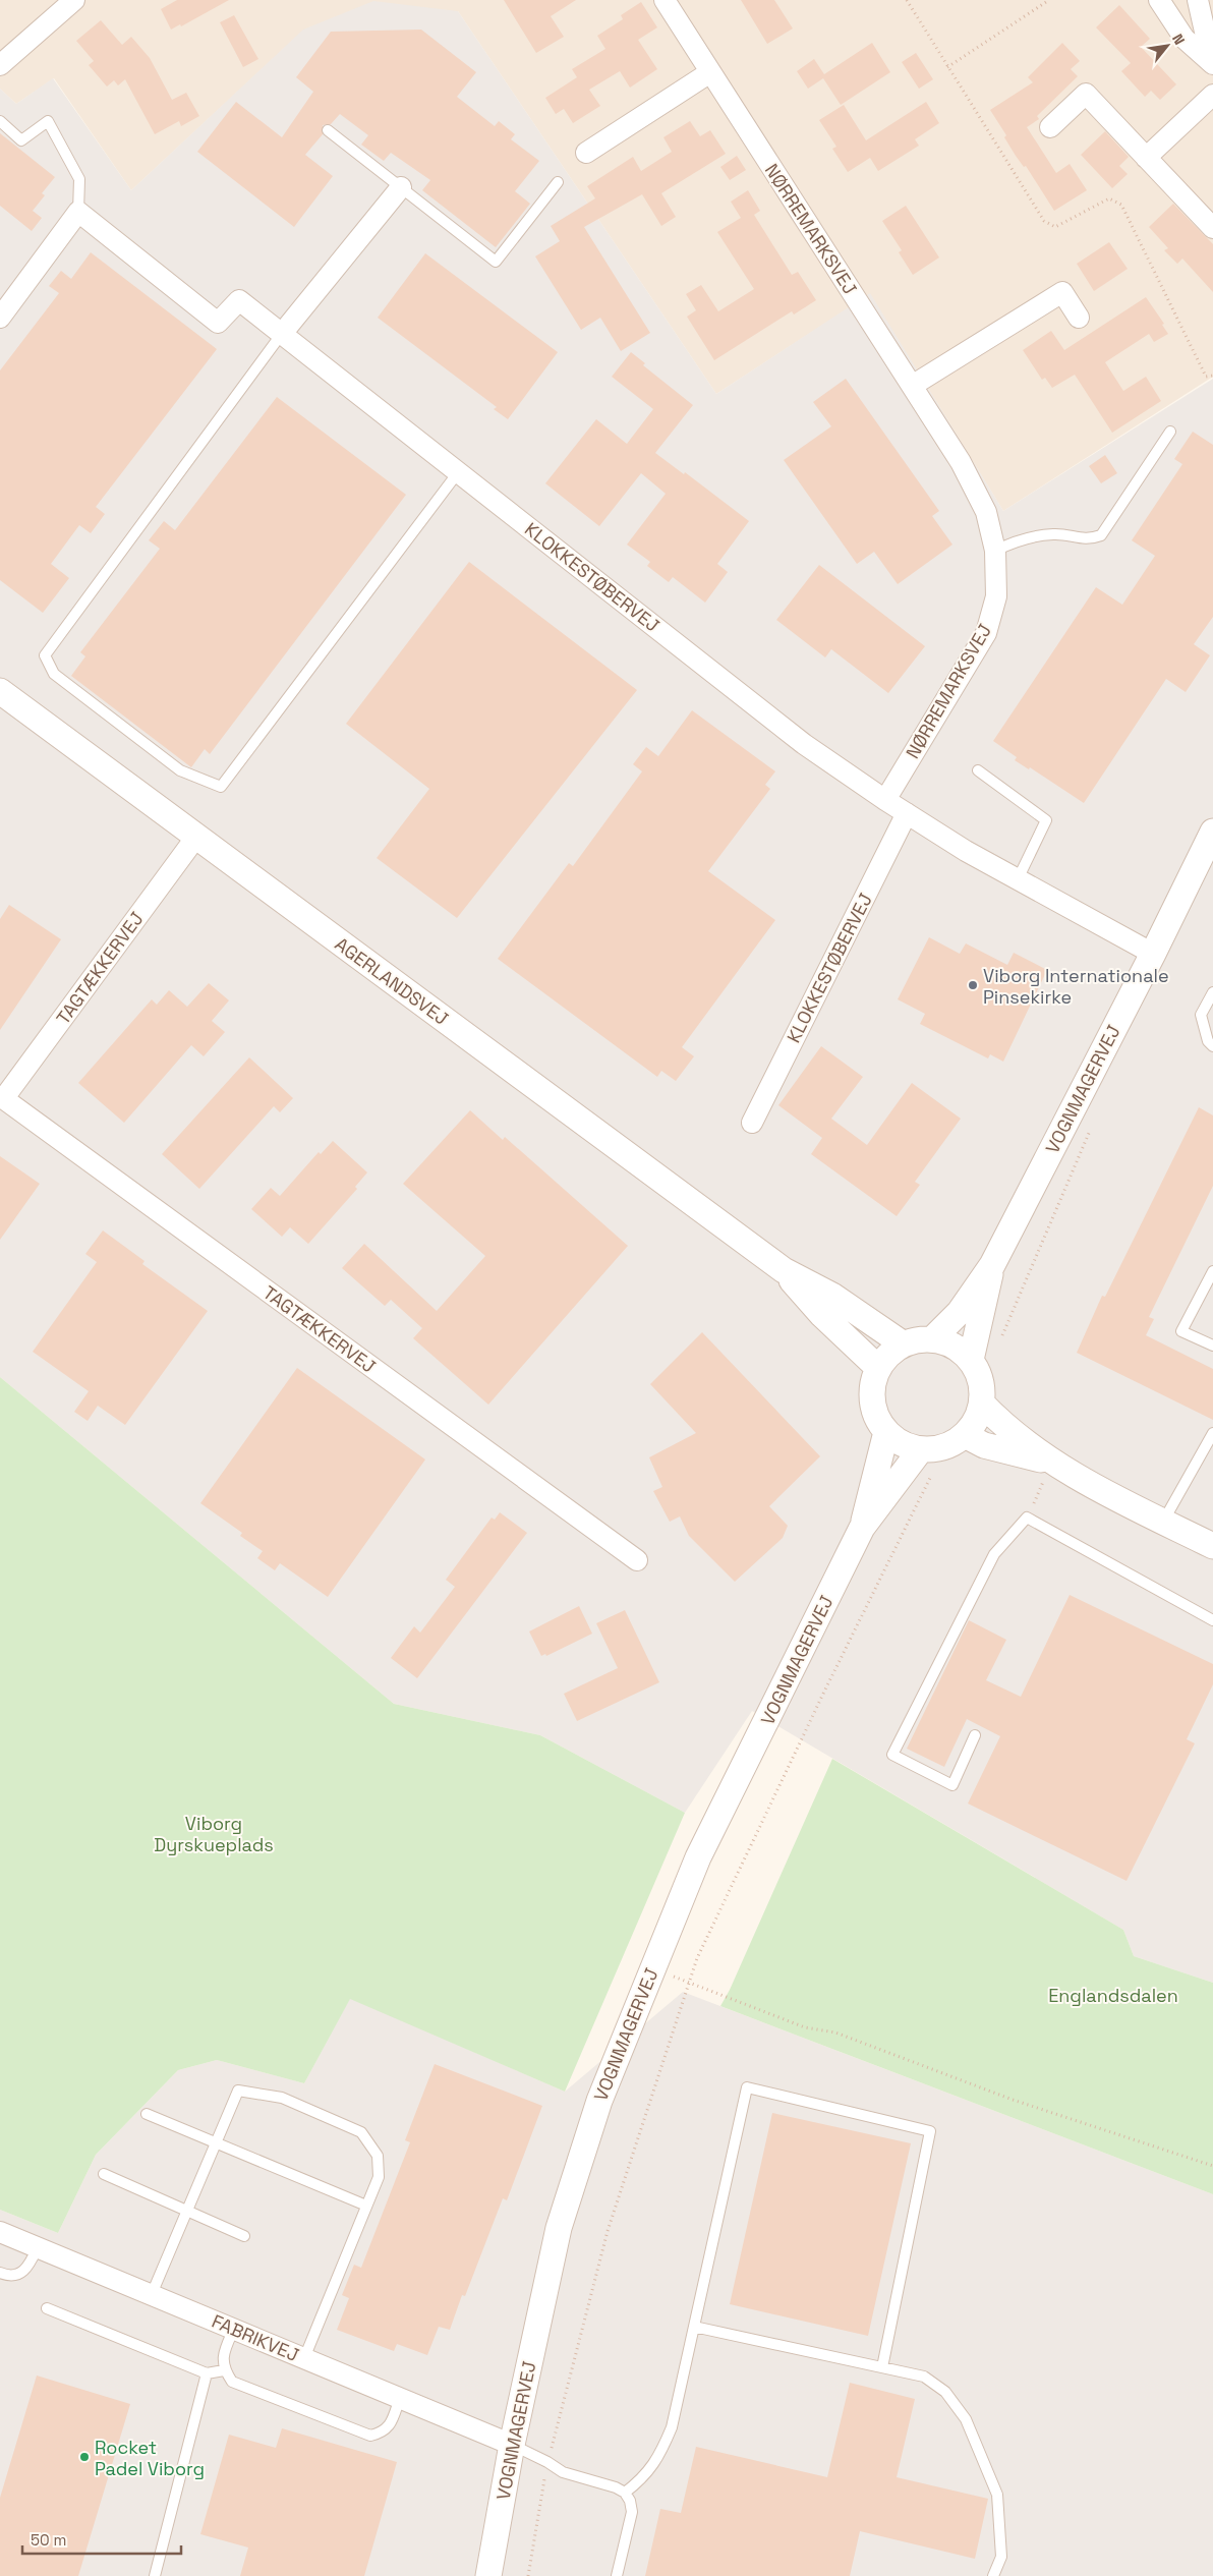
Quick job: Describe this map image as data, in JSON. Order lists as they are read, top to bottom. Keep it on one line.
{"streets":{"street":["NØRREMARKSVEJ","KLOKKESTØBERVEJ","TAGTÆKKERVEJ","AGERLANDSVEJ","VOGNMAGERVEJ","FABRIKVEJ"]},"crossings":[["NØRREMARKSVEJ","KLOKKESTØBERVEJ"],["KLOKKESTØBERVEJ","VOGNMAGERVEJ"],["TAGTÆKKERVEJ","AGERLANDSVEJ"],["AGERLANDSVEJ","VOGNMAGERVEJ"],["VOGNMAGERVEJ","FABRIKVEJ"]],"parks":["Viborg Dyrskueplads","Englandsdalen"],"places":["Viborg Internationale Pinsekirke","Rocket Padel Viborg"],"scale_bar":"50 m","north":"top right"}
